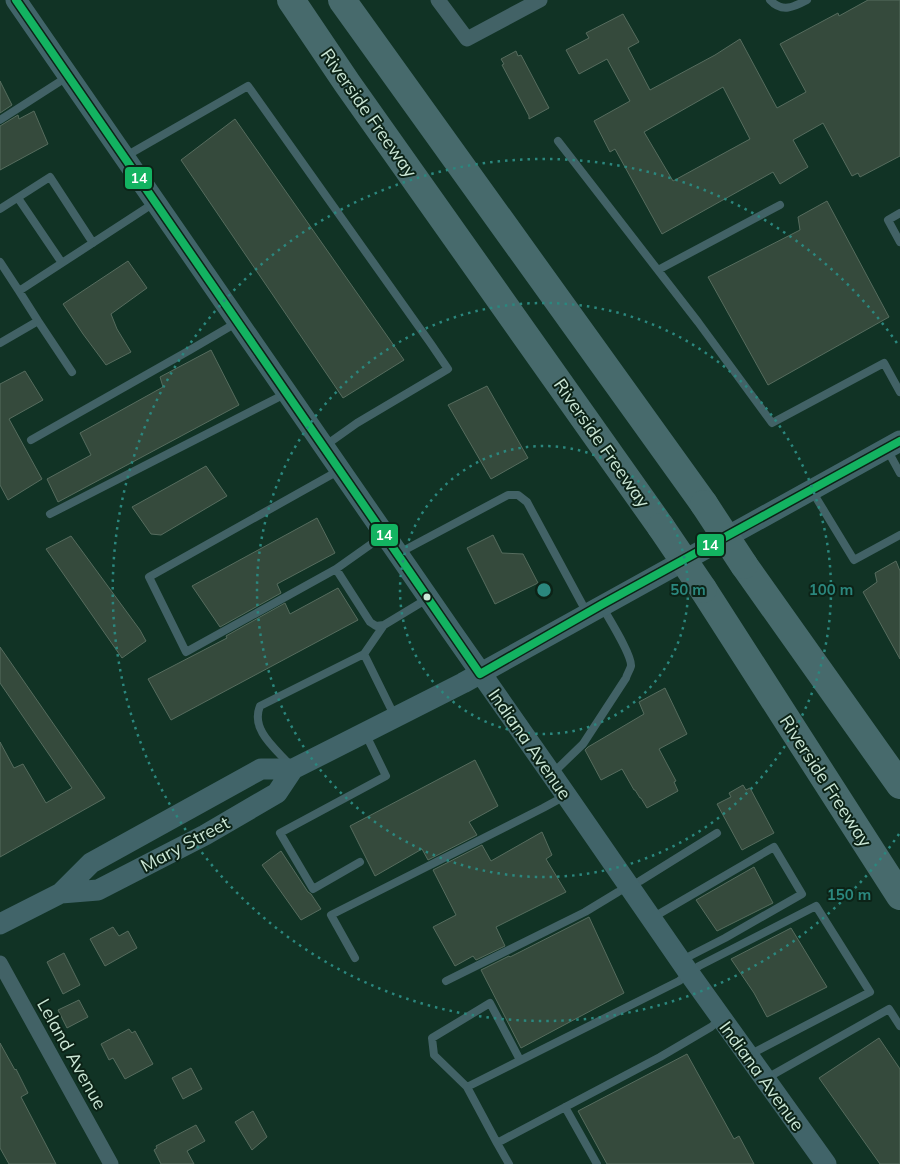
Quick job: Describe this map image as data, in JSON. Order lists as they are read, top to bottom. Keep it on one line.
{"streets":{"highway":["Riverside Freeway"],"main road":["Indiana Avenue","Mary Street"],"street":["Leland Avenue"]},"crossings":[["Indiana Avenue","Mary Street"]],"lines":["transit line 14"],"rings":["50 m","100 m","150 m"]}
